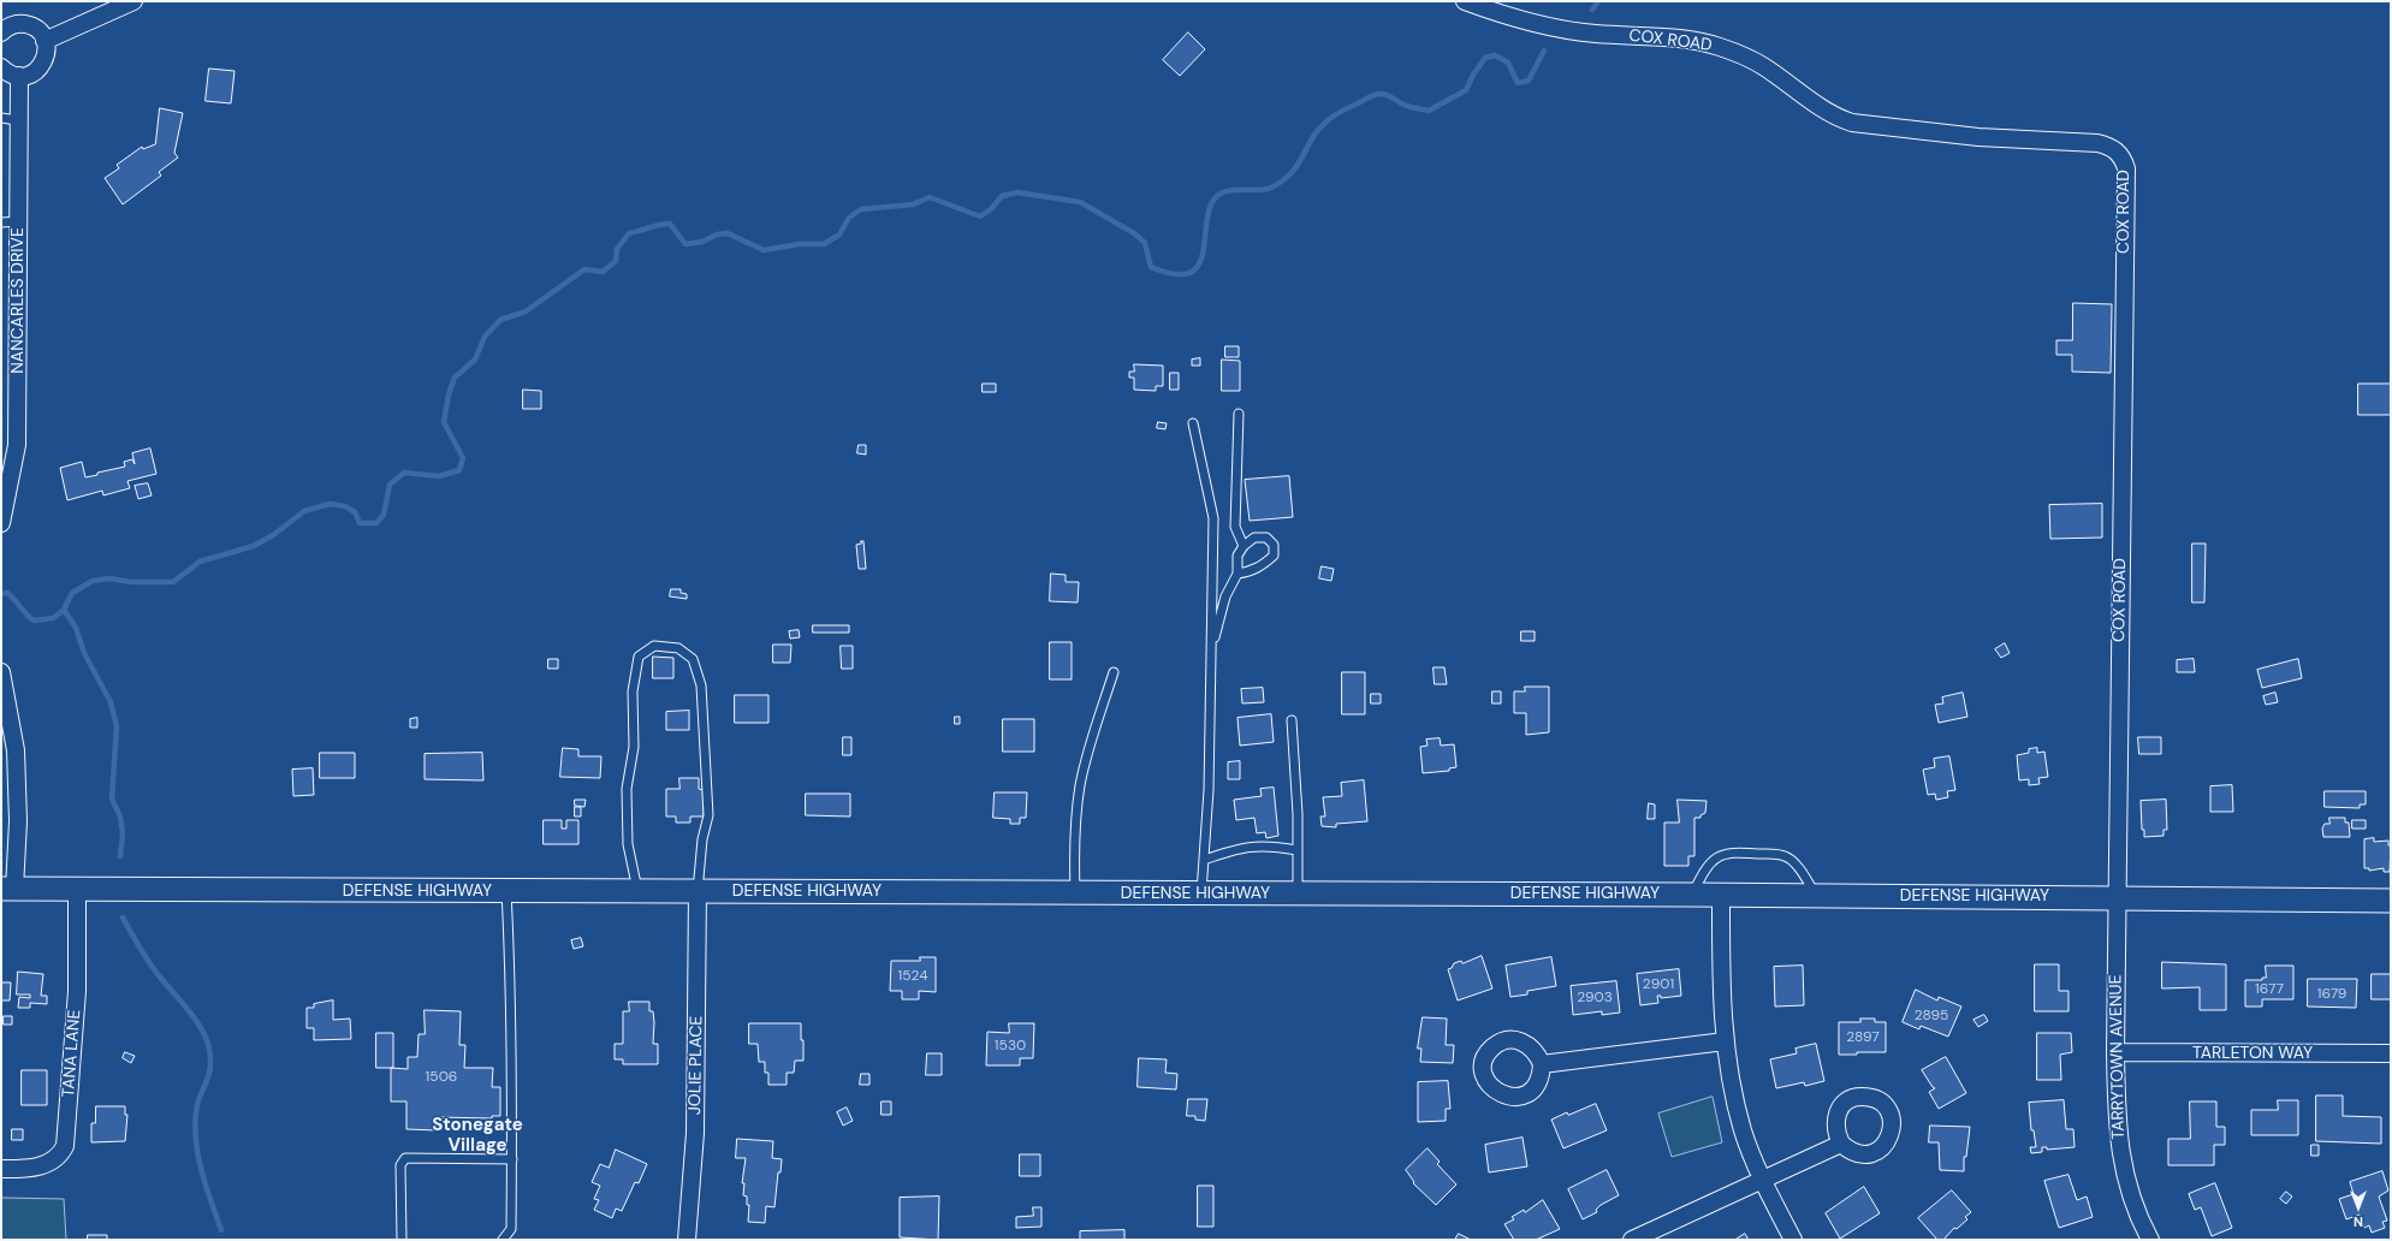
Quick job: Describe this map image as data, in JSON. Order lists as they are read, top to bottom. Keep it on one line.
{"streets":{"main road":["DEFENSE HIGHWAY"],"street":["COX ROAD","NANCARLES DRIVE","TANA LANE","TARLETON WAY","TARRYTOWN AVENUE","JOLIE PLACE"]},"crossings":[["COX ROAD","DEFENSE HIGHWAY"],["COX ROAD","TARRYTOWN AVENUE"],["DEFENSE HIGHWAY","TANA LANE"],["DEFENSE HIGHWAY","TARRYTOWN AVENUE"],["DEFENSE HIGHWAY","JOLIE PLACE"],["TARLETON WAY","TARRYTOWN AVENUE"]],"districts":["Stonegate Village"],"house_numbers":["1524","2901","1677","1679","2903","2895","2897","1530","1506"],"north":"bottom"}
